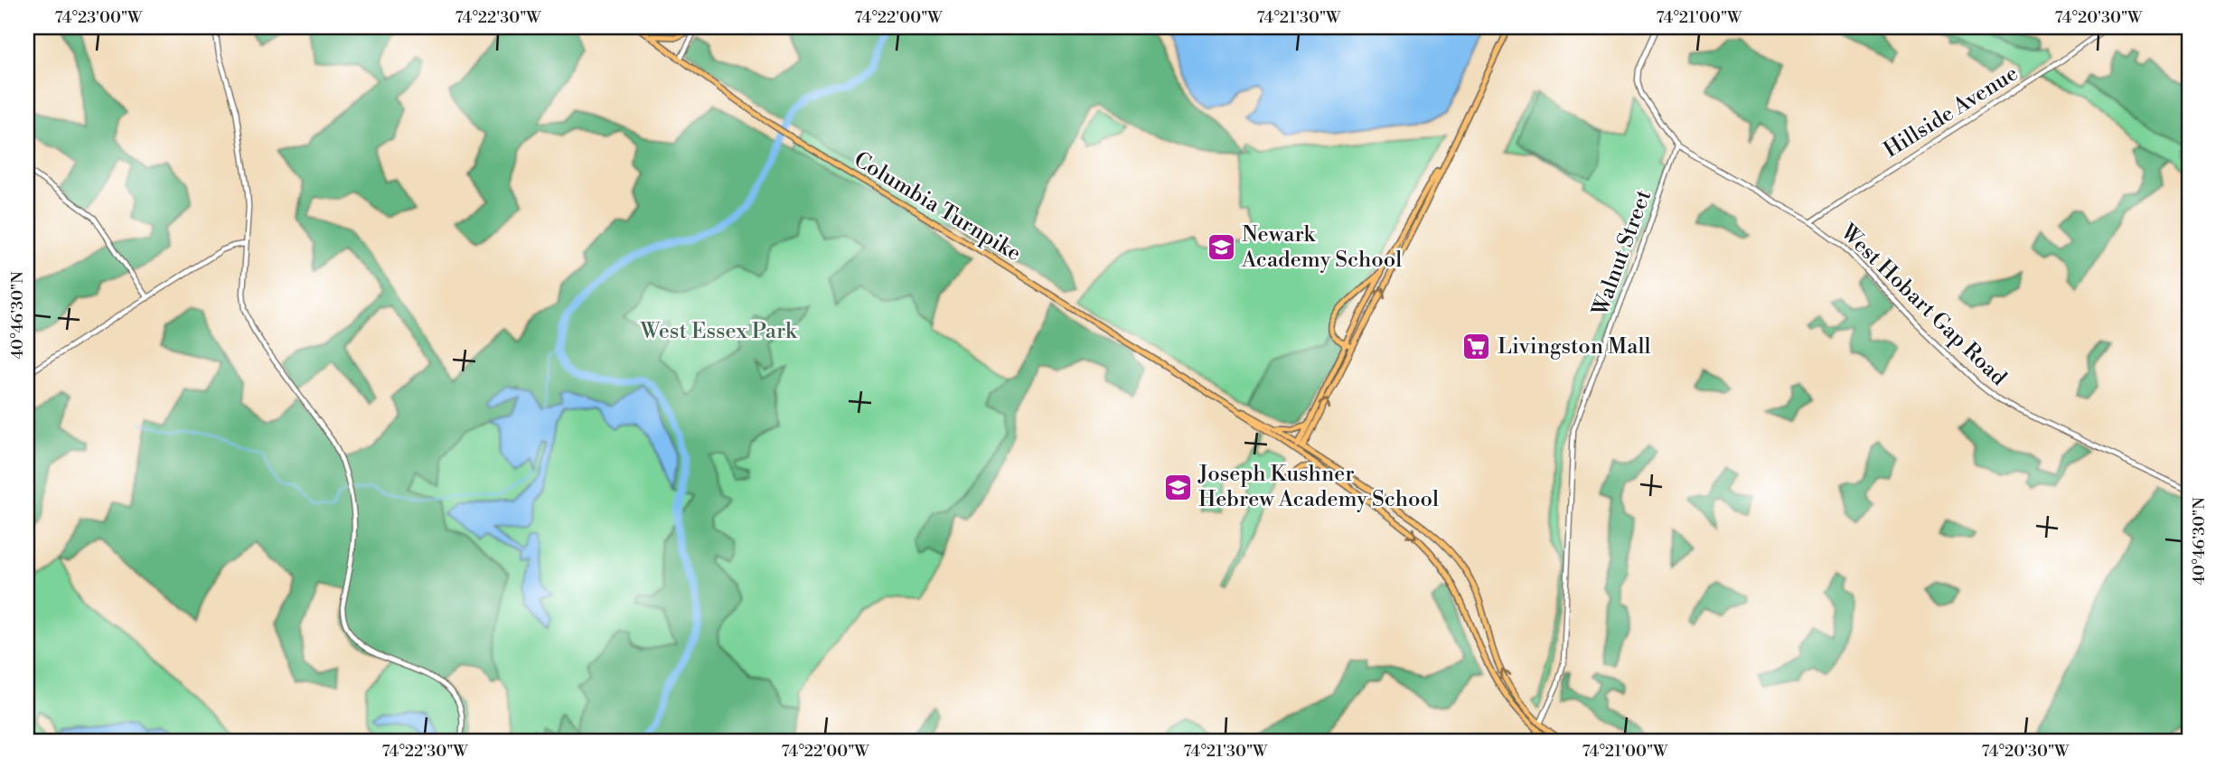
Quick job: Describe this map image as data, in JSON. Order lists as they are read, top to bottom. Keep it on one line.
{"streets":{"main road":["Columbia Turnpike"],"street":["Hillside Avenue","Walnut Street","West Hobart Gap Road"]},"crossings":[["Hillside Avenue","West Hobart Gap Road"],["Columbia Turnpike","Walnut Street"],["Walnut Street","West Hobart Gap Road"]],"parks":["West Essex Park"],"places":{"school or university":["Newark Academy School","Joseph Kushner Hebrew Academy School"],"supermarket":["Livingston Mall"]},"coordinates":["74°23'00\"W","74°22'30\"W","74°22'00\"W","74°21'30\"W","74°21'00\"W","74°20'30\"W","40°46'30\"N"]}
